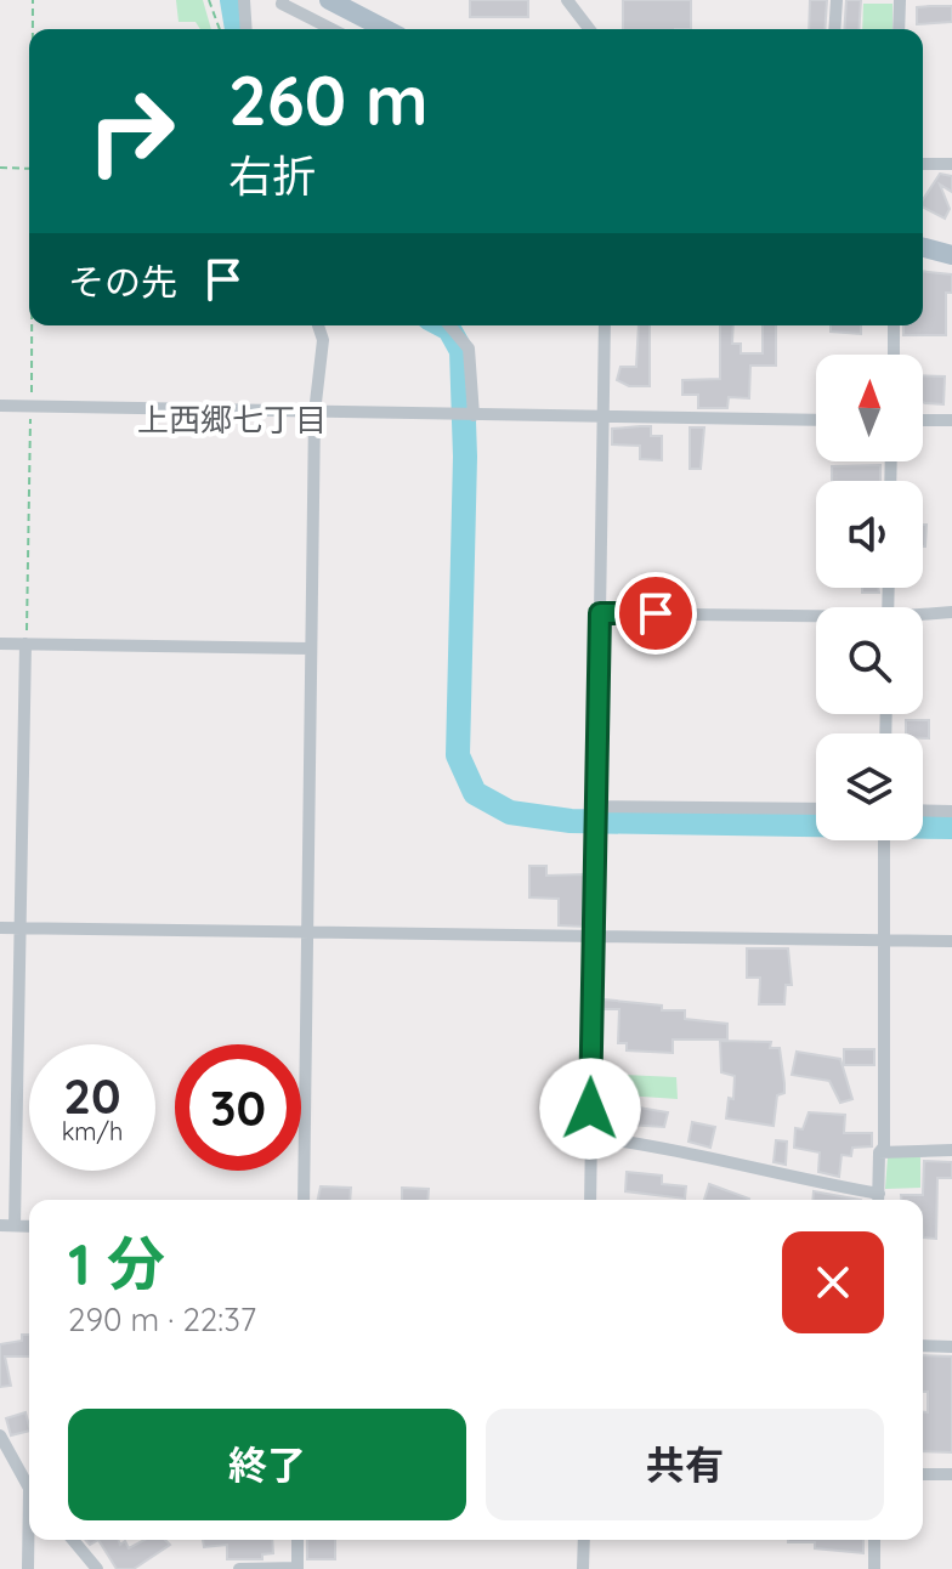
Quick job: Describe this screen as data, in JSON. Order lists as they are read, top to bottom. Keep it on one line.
{"districts":["上西郷七丁目"],"north":"top","page":{"turn":["260 m","右折"],"then":"その先","speed":"20 km/h","limit":"30","heading":["1 分","290 m · 22:37"],"buttons":["終了","共有"]}}
